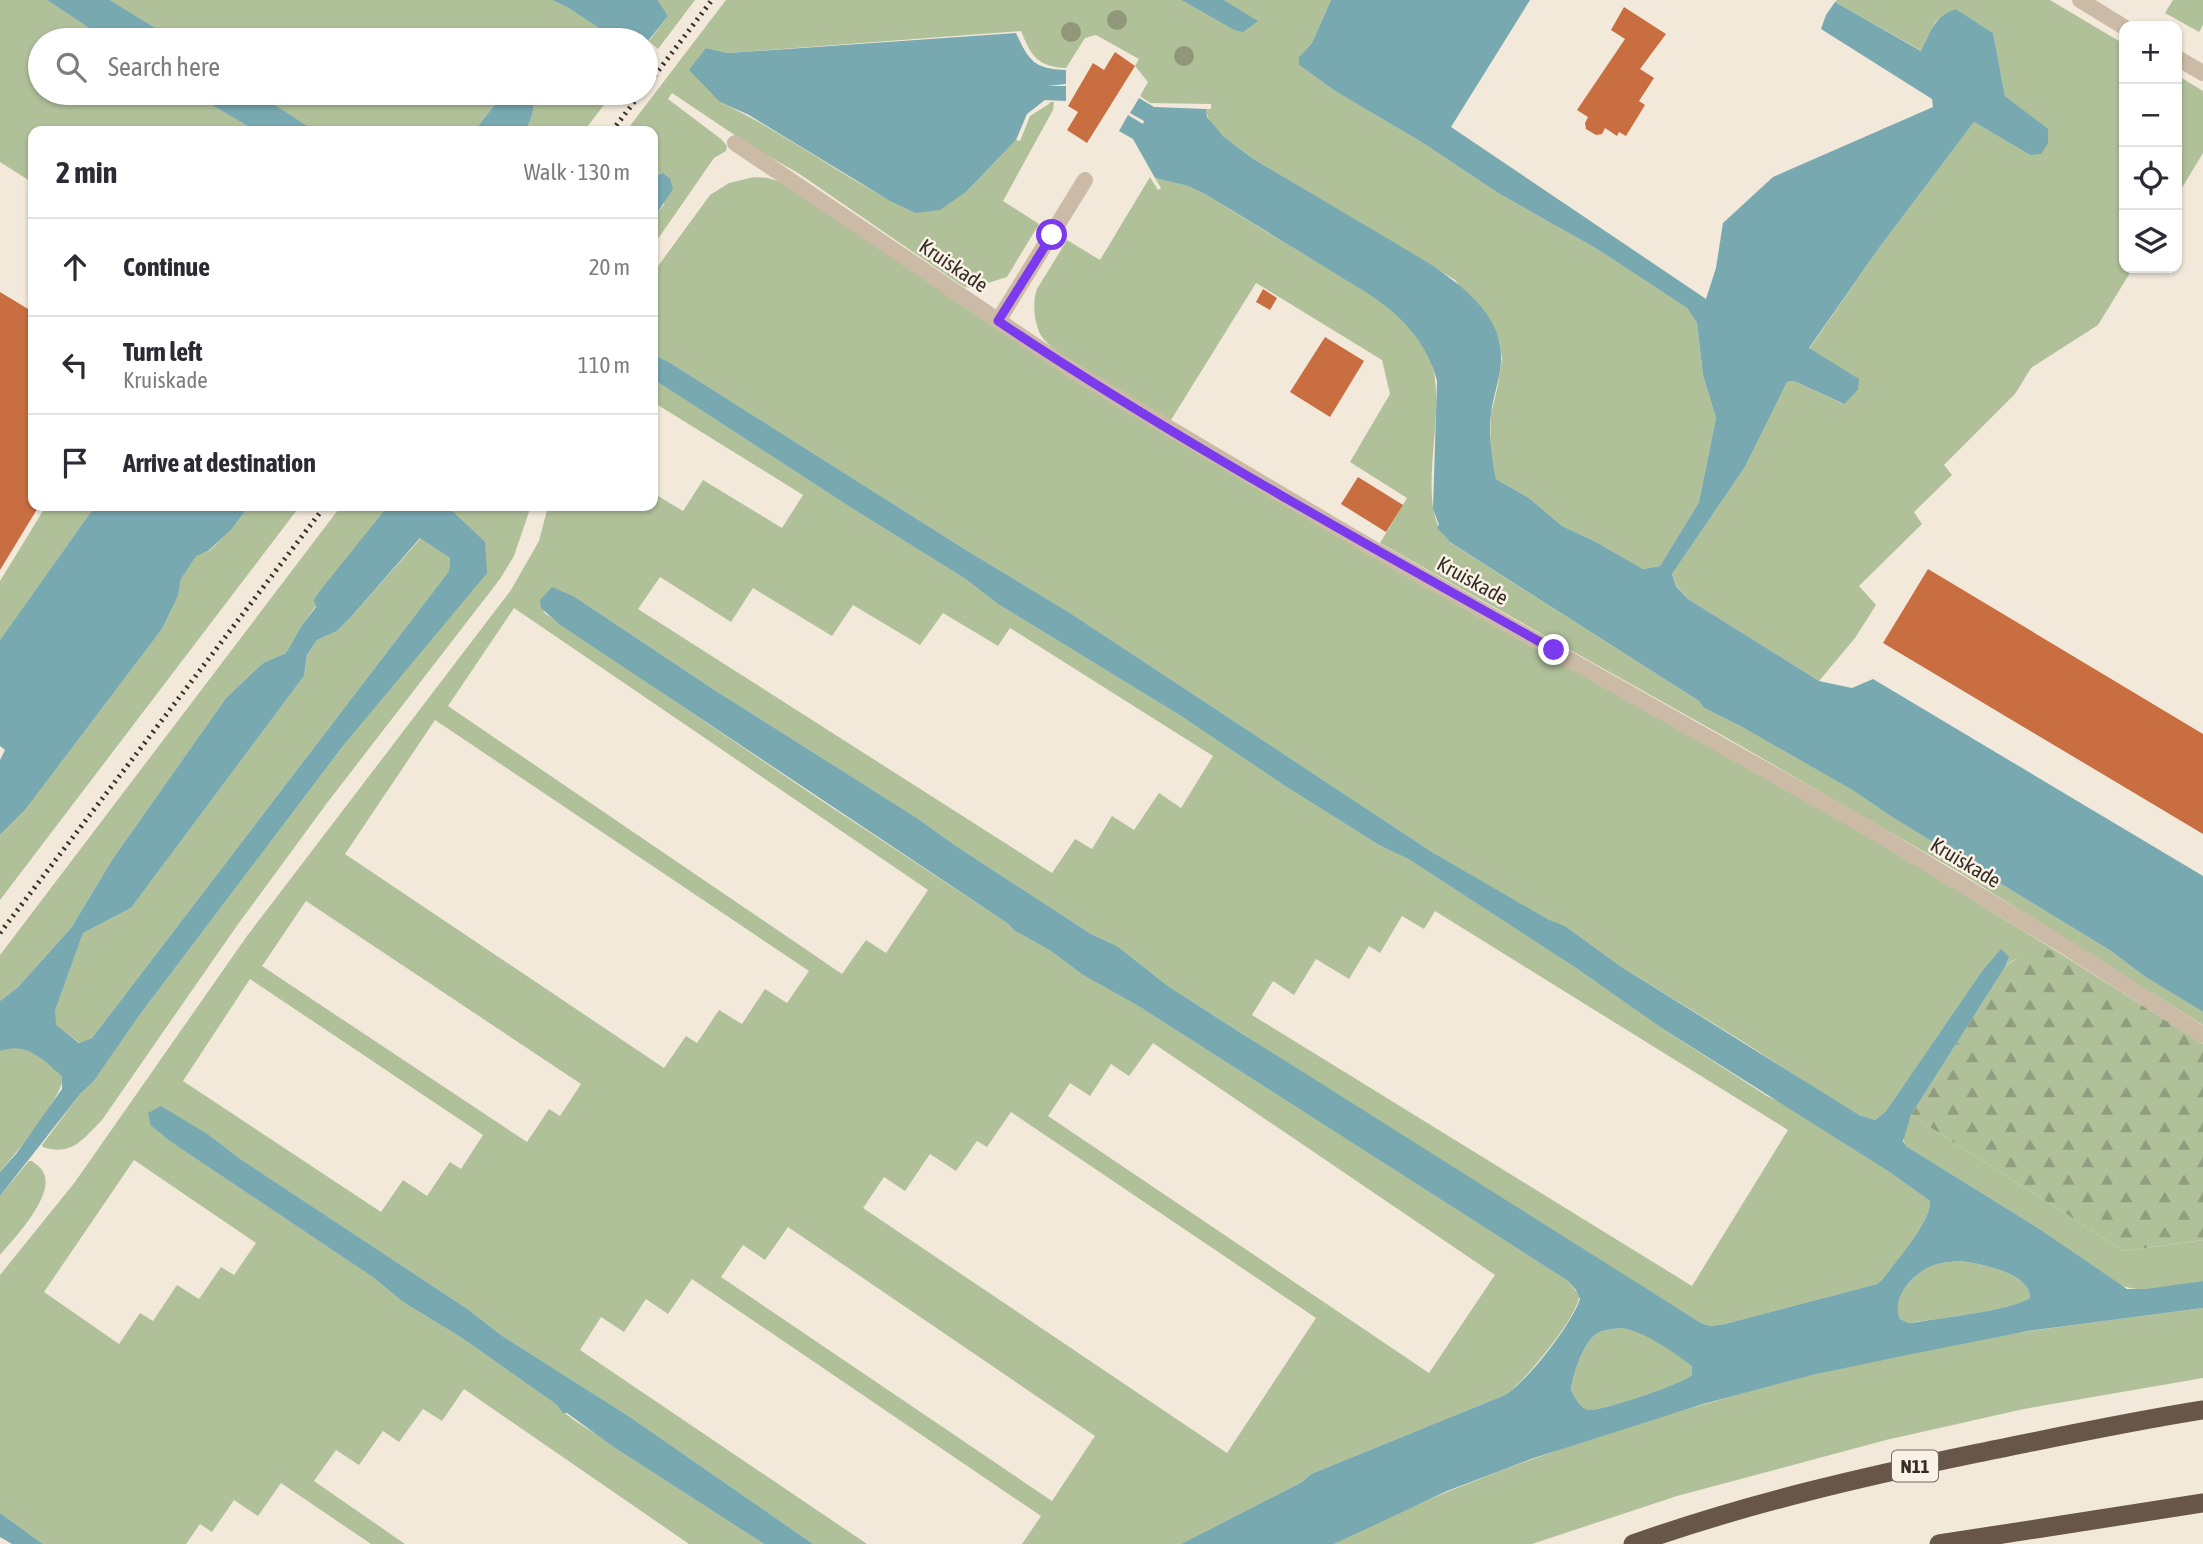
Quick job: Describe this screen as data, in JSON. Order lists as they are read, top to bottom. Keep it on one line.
{"streets":{"highway":["N11"],"lane":["Kruiskade"]},"page":{"map_buttons":["+","−"],"search":"Search here","heading":["2 min","Walk · 130 m"],"list":[["Continue","20 m"],["Turn left","Kruiskade","110 m"],"Arrive at destination"]}}
